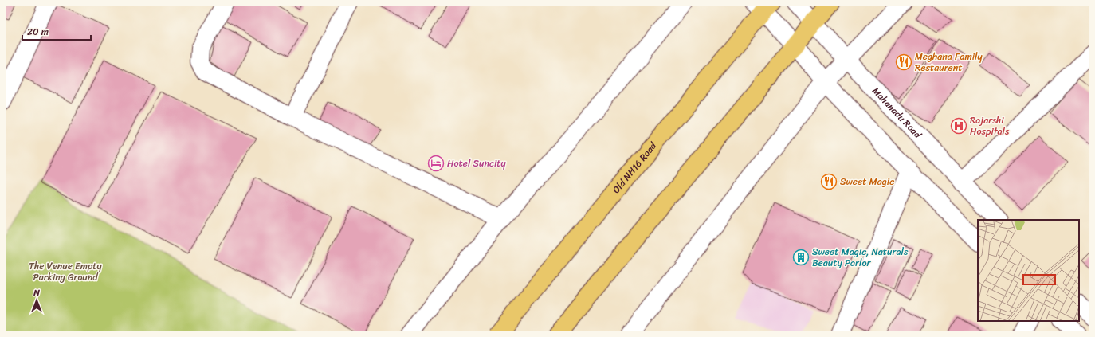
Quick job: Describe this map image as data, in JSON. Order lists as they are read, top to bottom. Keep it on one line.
{"streets":{"main road":["Old NH16 Road"],"street":["Mahanadu Road"]},"parks":["The Venue Empty Parking Ground"],"places":{"restaurant":["Meghana Family Restaurent","Sweet Magic"],"hospital":["Rajarshi Hospitals"],"hotel":["Hotel Suncity"],"building":["Sweet Magic, Naturals Beauty Parlor"]},"scale_bar":"20 m","north":"top"}
